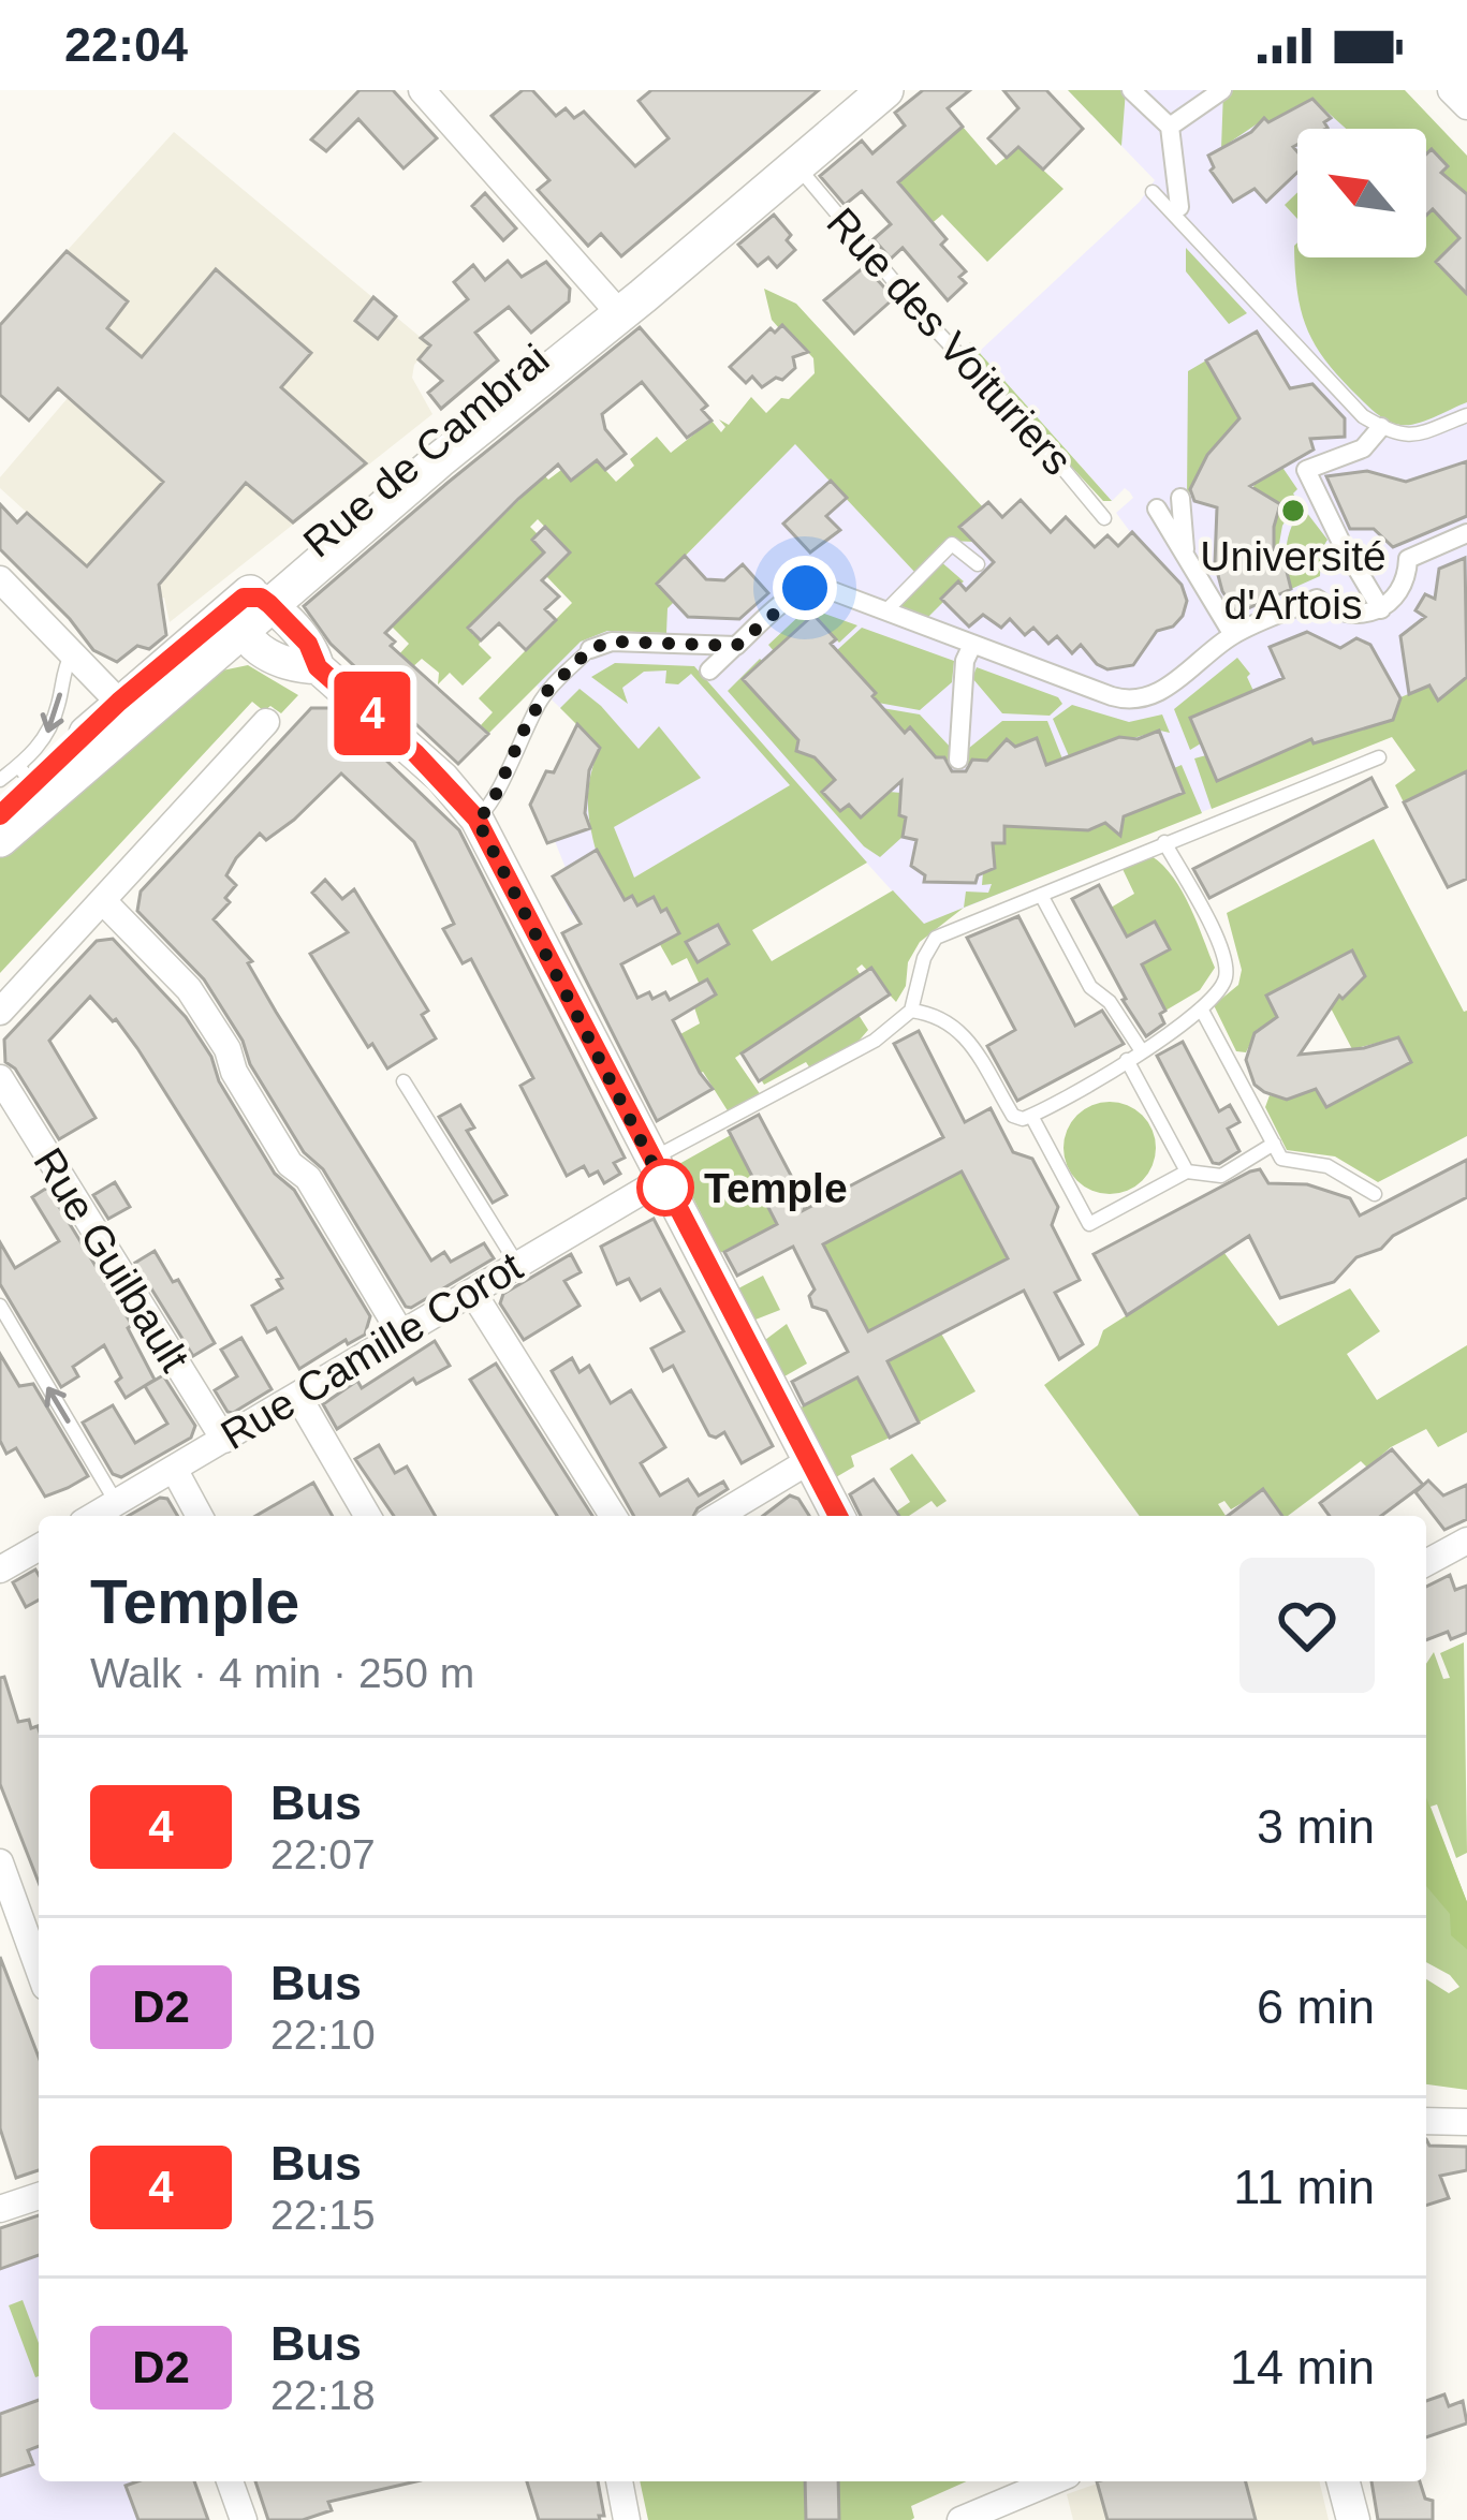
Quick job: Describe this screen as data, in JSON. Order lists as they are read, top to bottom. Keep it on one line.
{"streets":{"main road":["Rue de Cambrai"],"street":["Rue Guilbault","Rue Camille Corot"],"lane":["Rue des Voituriers"]},"crossings":[["Rue des Voituriers","Rue de Cambrai"],["Rue Guilbault","Rue Camille Corot"]],"places":["Université d'Artois","Temple"],"lines":["bus line 4"],"north":"top left","page":{"status":"22:04","on_map":"4","heading":["Temple","Walk · 4 min · 250 m"],"list":[{"mark":"4","name":"Bus","note":"22:07","value":"3 min"},{"mark":"D2","name":"Bus","note":"22:10","value":"6 min"},{"mark":"4","name":"Bus","note":"22:15","value":"11 min"},{"mark":"D2","name":"Bus","note":"22:18","value":"14 min"}]}}
